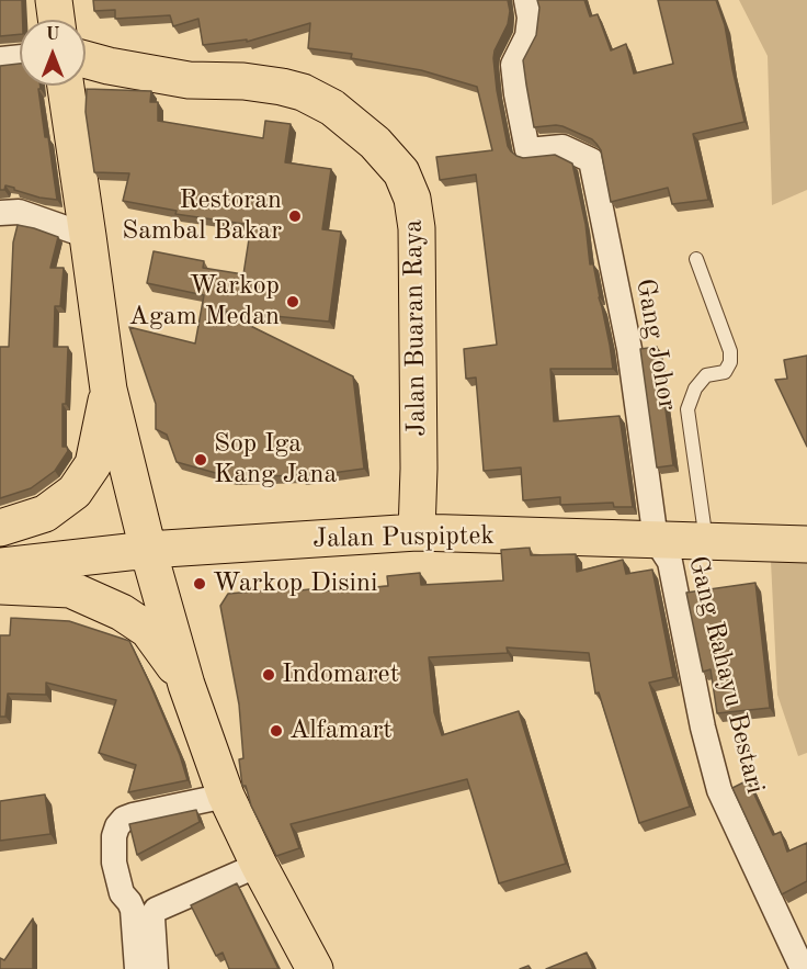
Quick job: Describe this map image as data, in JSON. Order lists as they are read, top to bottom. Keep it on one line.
{"streets":{"main road":["Jalan Buaran Raya","Jalan Puspiptek"],"street":["Gang Johor","Gang Rahayu Bestari"]},"crossings":[["Jalan Buaran Raya","Jalan Puspiptek"],["Gang Johor","Jalan Puspiptek"],["Gang Johor","Gang Rahayu Bestari"],["Jalan Puspiptek","Gang Rahayu Bestari"]],"places":["Restoran Sambal Bakar","Warkop Agam Medan","Sop Iga Kang Jana","Warkop Disini","Indomaret","Alfamart"],"north":"top"}
